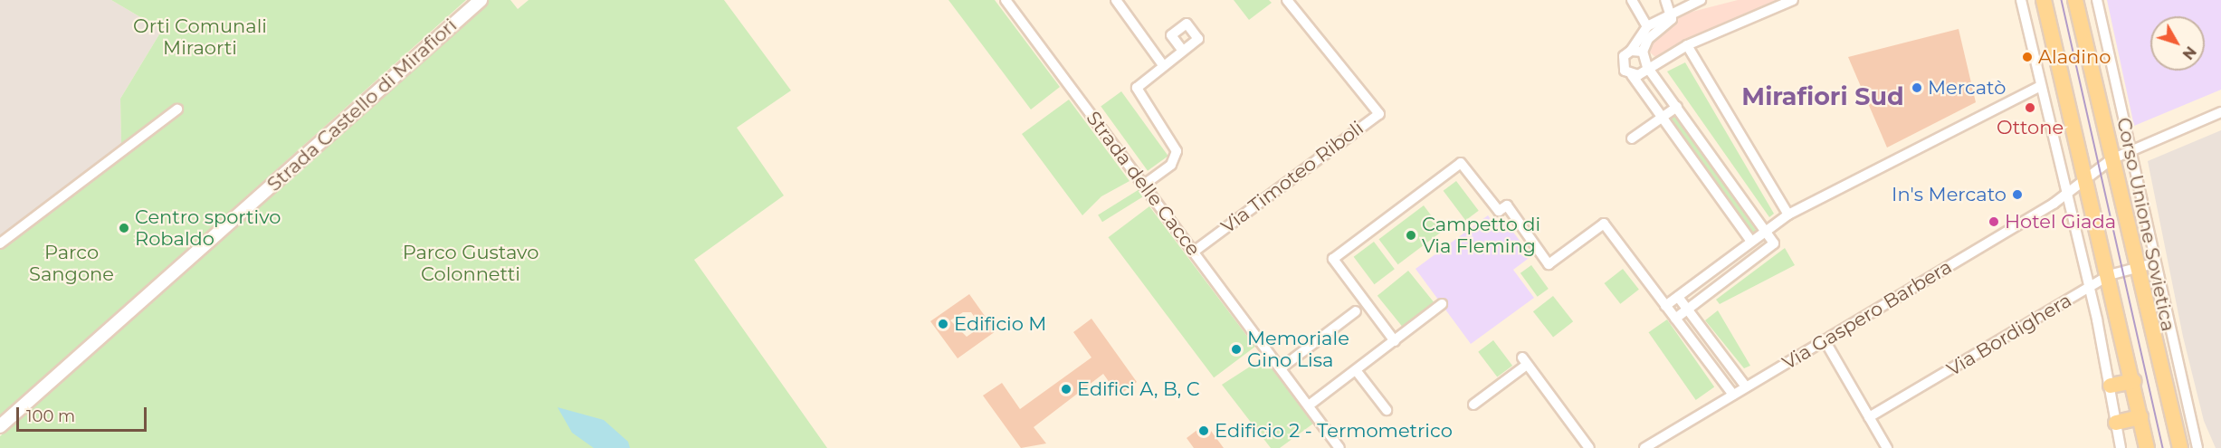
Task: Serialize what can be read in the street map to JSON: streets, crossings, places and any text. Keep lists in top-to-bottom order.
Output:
{
  "streets": {
    "main road": ["Corso Unione Sovietica"],
    "street": [
      "Strada Castello di Mirafiori",
      "Via Timoteo Riboli",
      "Strada delle Cacce",
      "Via Gaspero Barbera",
      "Via Bordighera"
    ]
  },
  "crossings": [
    ["Via Timoteo Riboli", "Strada delle Cacce"],
    ["Corso Unione Sovietica", "Via Gaspero Barbera"],
    ["Corso Unione Sovietica", "Via Bordighera"]
  ],
  "districts": ["Mirafiori Sud"],
  "parks": ["Orti Comunali Miraorti", "Parco Sangone", "Parco Gustavo Colonnetti"],
  "places": [
    "Aladino",
    "Mercatò",
    "Ottone",
    "In's Mercato",
    "Hotel Giada",
    "Centro sportivo Robaldo",
    "Campetto di Via Fleming",
    "Edificio M",
    "Memoriale Gino Lisa",
    "Edifici A, B, C",
    "Edificio 2 - Termometrico"
  ],
  "scale_bar": "100 m",
  "north": "bottom right"
}
